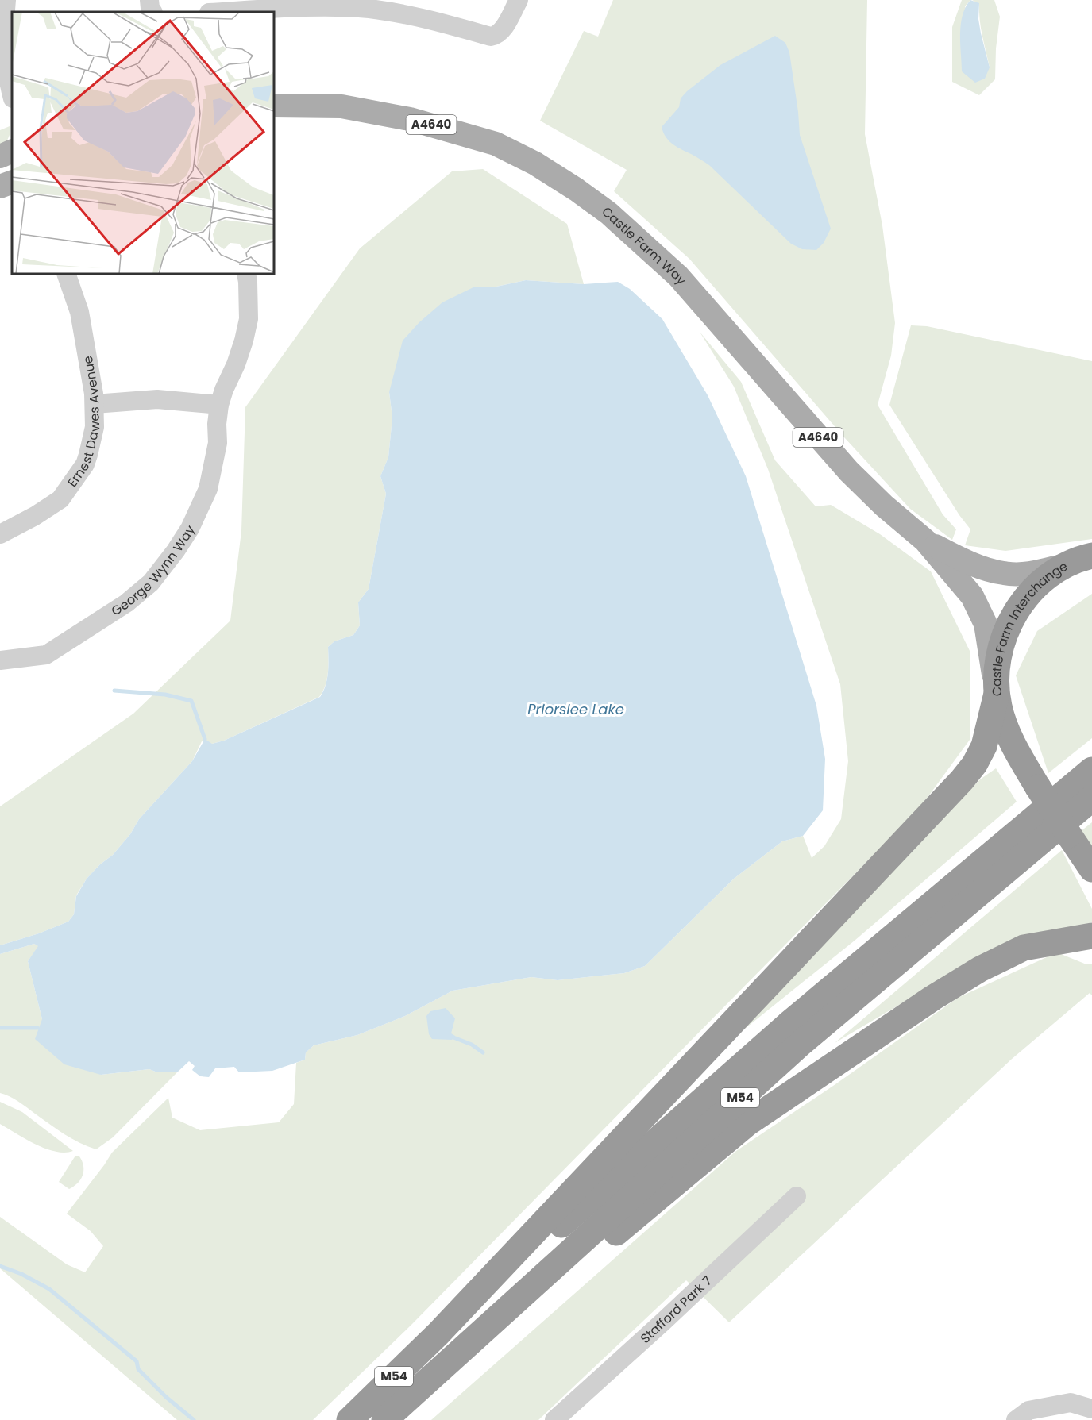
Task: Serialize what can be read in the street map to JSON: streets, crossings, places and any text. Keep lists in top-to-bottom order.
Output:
{
  "streets": {
    "highway": ["Castle Farm Interchange", "M54"],
    "main road": ["A4640", "Castle Farm Way"],
    "street": ["Ernest Dawes Avenue", "George Wynn Way", "Stafford Park 7"]
  },
  "crossings": [
    ["Castle Farm Way", "Castle Farm Interchange"]
  ],
  "water": ["Priorslee Lake"]
}
